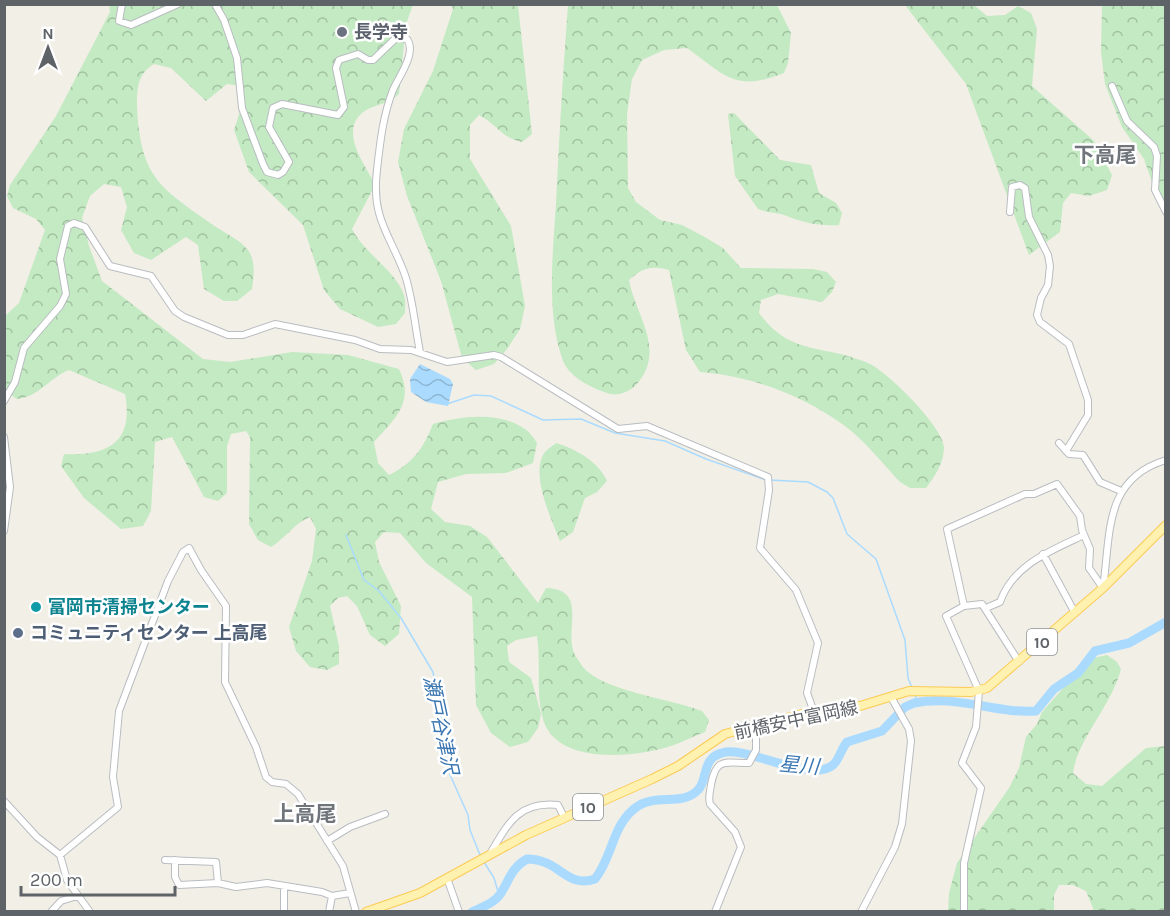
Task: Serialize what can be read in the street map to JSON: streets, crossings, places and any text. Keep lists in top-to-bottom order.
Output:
{
  "streets": {
    "main road": ["10", "前橋安中富岡線"]
  },
  "crossings": [
    ["10", "前橋安中富岡線"]
  ],
  "districts": ["下高尾", "上高尾"],
  "water": ["瀬戸谷津沢", "星川"],
  "places": ["長学寺", "富岡市清掃センター", "コミュニティセンター 上高尾"],
  "scale_bar": "200 m",
  "north": "top"
}
